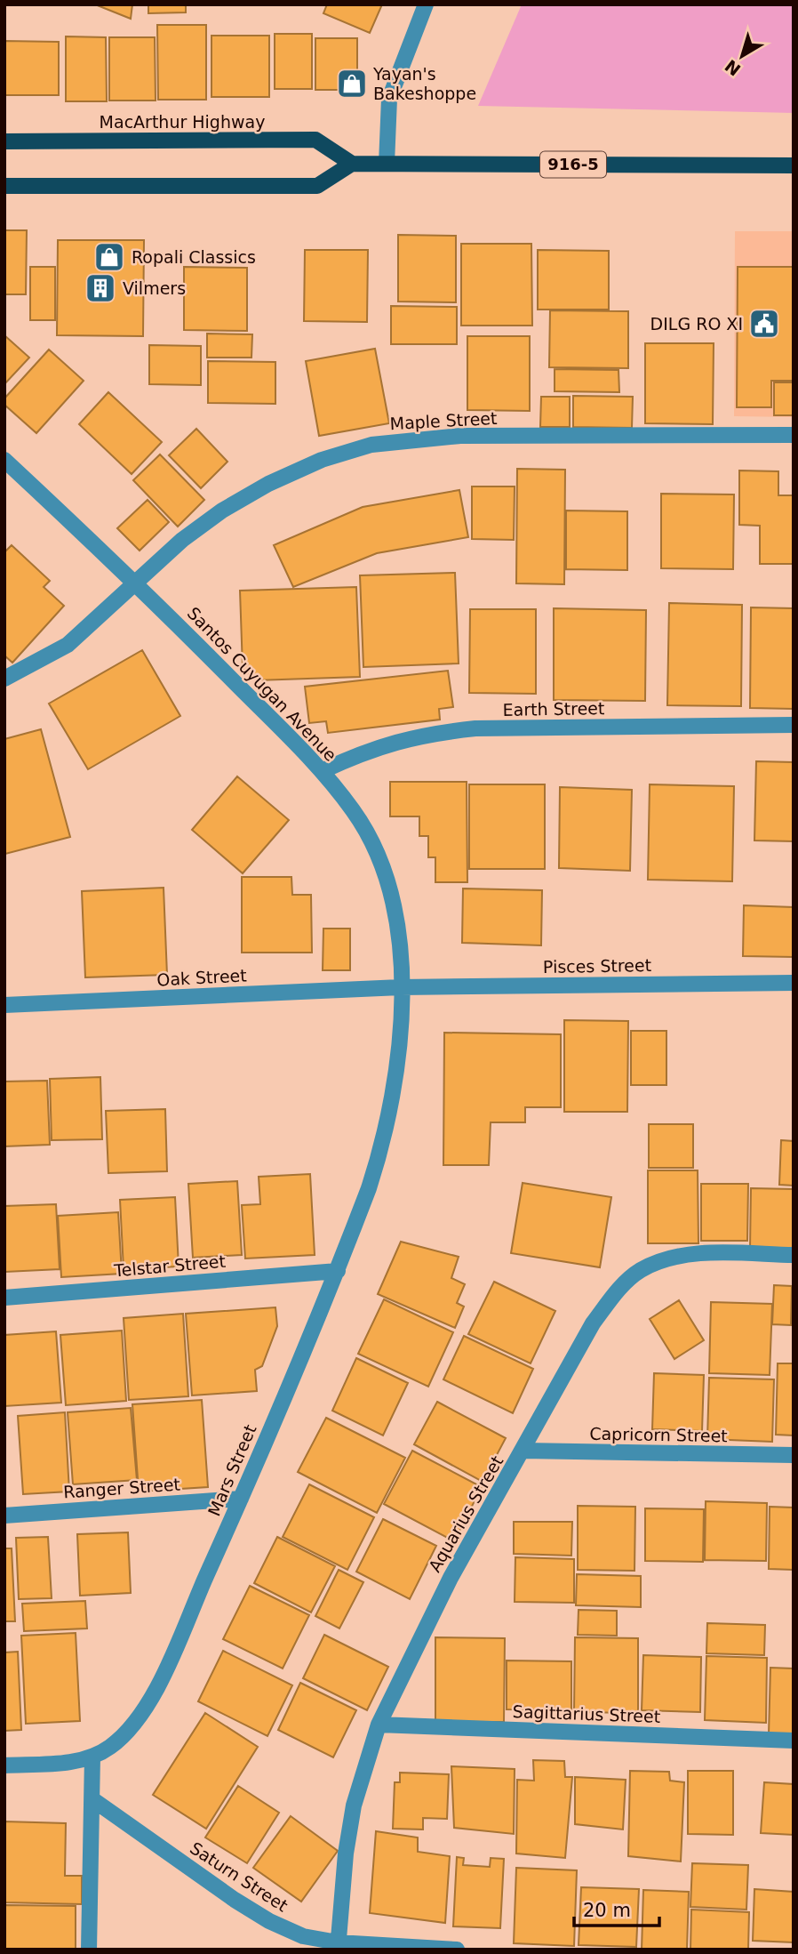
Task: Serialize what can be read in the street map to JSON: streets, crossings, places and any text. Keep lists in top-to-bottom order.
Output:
{
  "streets": {
    "main road": ["MacArthur Highway", "916-5"],
    "street": [
      "Maple Street",
      "Santos Cuyugan Avenue",
      "Earth Street",
      "Pisces Street",
      "Oak Street",
      "Telstar Street",
      "Capricorn Street",
      "Mars Street",
      "Ranger Street",
      "Aquarius Street",
      "Sagittarius Street",
      "Saturn Street"
    ]
  },
  "crossings": [
    ["MacArthur Highway", "916-5"],
    ["Maple Street", "Santos Cuyugan Avenue"],
    ["Santos Cuyugan Avenue", "Earth Street"],
    ["Santos Cuyugan Avenue", "Pisces Street"],
    ["Santos Cuyugan Avenue", "Oak Street"],
    ["Santos Cuyugan Avenue", "Mars Street"],
    ["Pisces Street", "Oak Street"],
    ["Pisces Street", "Mars Street"],
    ["Oak Street", "Mars Street"],
    ["Telstar Street", "Mars Street"],
    ["Capricorn Street", "Aquarius Street"],
    ["Mars Street", "Ranger Street"],
    ["Aquarius Street", "Sagittarius Street"],
    ["Aquarius Street", "Saturn Street"]
  ],
  "places": {
    "shop": ["Yayan's Bakeshoppe", "Ropali Classics"],
    "building": ["Vilmers"],
    "public building": ["DILG RO XI"]
  },
  "scale_bar": "20 m",
  "north": "bottom left"
}
